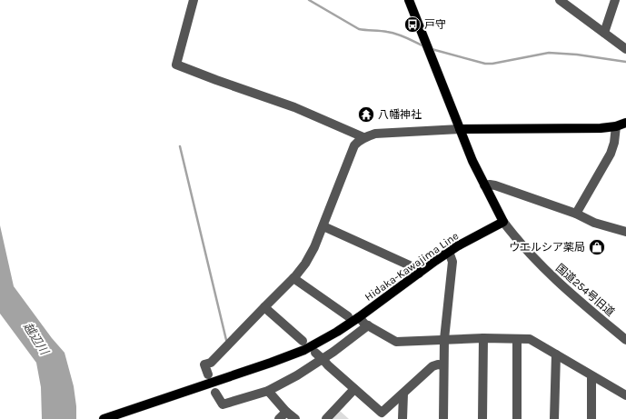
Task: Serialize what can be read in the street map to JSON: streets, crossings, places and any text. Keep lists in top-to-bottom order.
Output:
{
  "streets": {
    "main road": ["Hidaka-Kawajima Line"],
    "street": ["国道254号旧道"]
  },
  "crossings": [
    ["Hidaka-Kawajima Line", "国道254号旧道"]
  ],
  "water": ["越辺川"],
  "places": {
    "bus stop": ["戸守"],
    "temple": ["八幡神社"],
    "shop": ["ウエルシア薬局"]
  }
}
